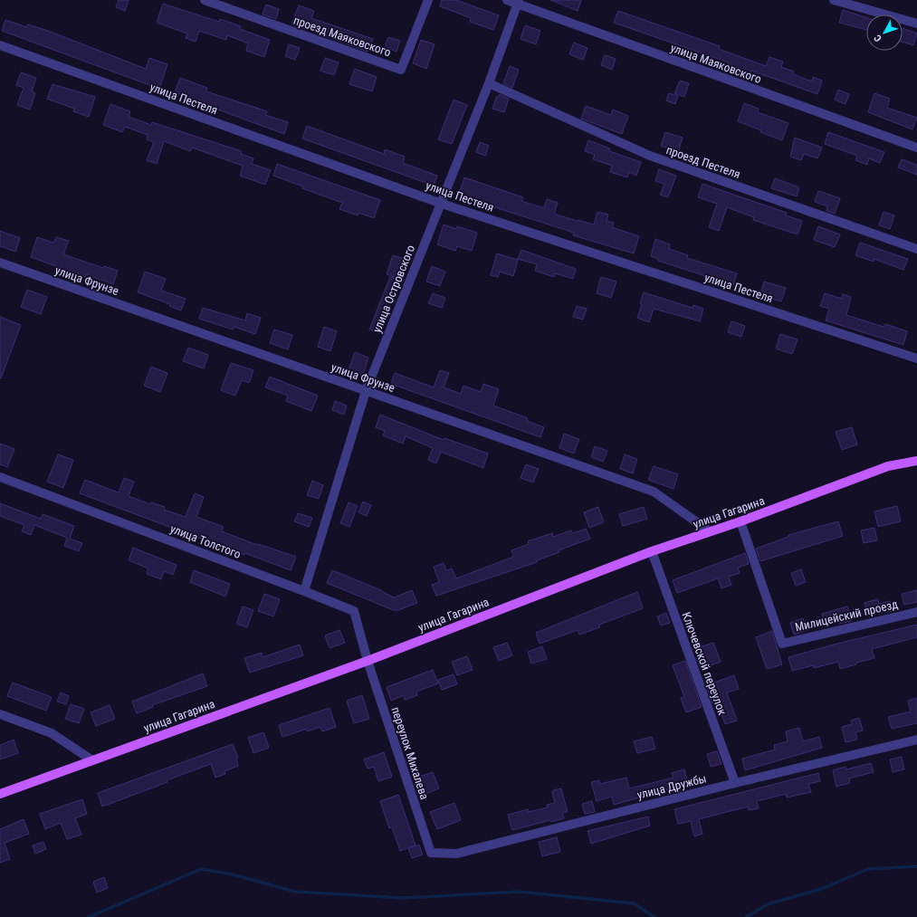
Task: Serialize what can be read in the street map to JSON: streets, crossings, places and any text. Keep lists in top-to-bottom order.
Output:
{
  "streets": {
    "main road": ["улица Гагарина"],
    "street": [
      "проезд Маяковского",
      "улица Маяковского",
      "улица Пестеля",
      "проезд Пестеля",
      "улица Фрунзе",
      "улица Островского",
      "улица Толстого",
      "Милицейский проезд",
      "Ключевской переулок",
      "переулок Михалева",
      "улица Дружбы"
    ]
  },
  "crossings": [
    ["улица Маяковского", "улица Островского"],
    ["улица Пестеля", "улица Островского"],
    ["проезд Пестеля", "улица Островского"],
    ["улица Фрунзе", "улица Островского"],
    ["улица Фрунзе", "улица Гагарина"],
    ["улица Островского", "улица Толстого"],
    ["улица Гагарина", "улица Толстого"],
    ["улица Гагарина", "Милицейский проезд"],
    ["улица Гагарина", "Ключевской переулок"],
    ["улица Гагарина", "переулок Михалева"],
    ["улица Толстого", "переулок Михалева"],
    ["Ключевской переулок", "улица Дружбы"],
    ["переулок Михалева", "улица Дружбы"]
  ],
  "north": "bottom left"
}
